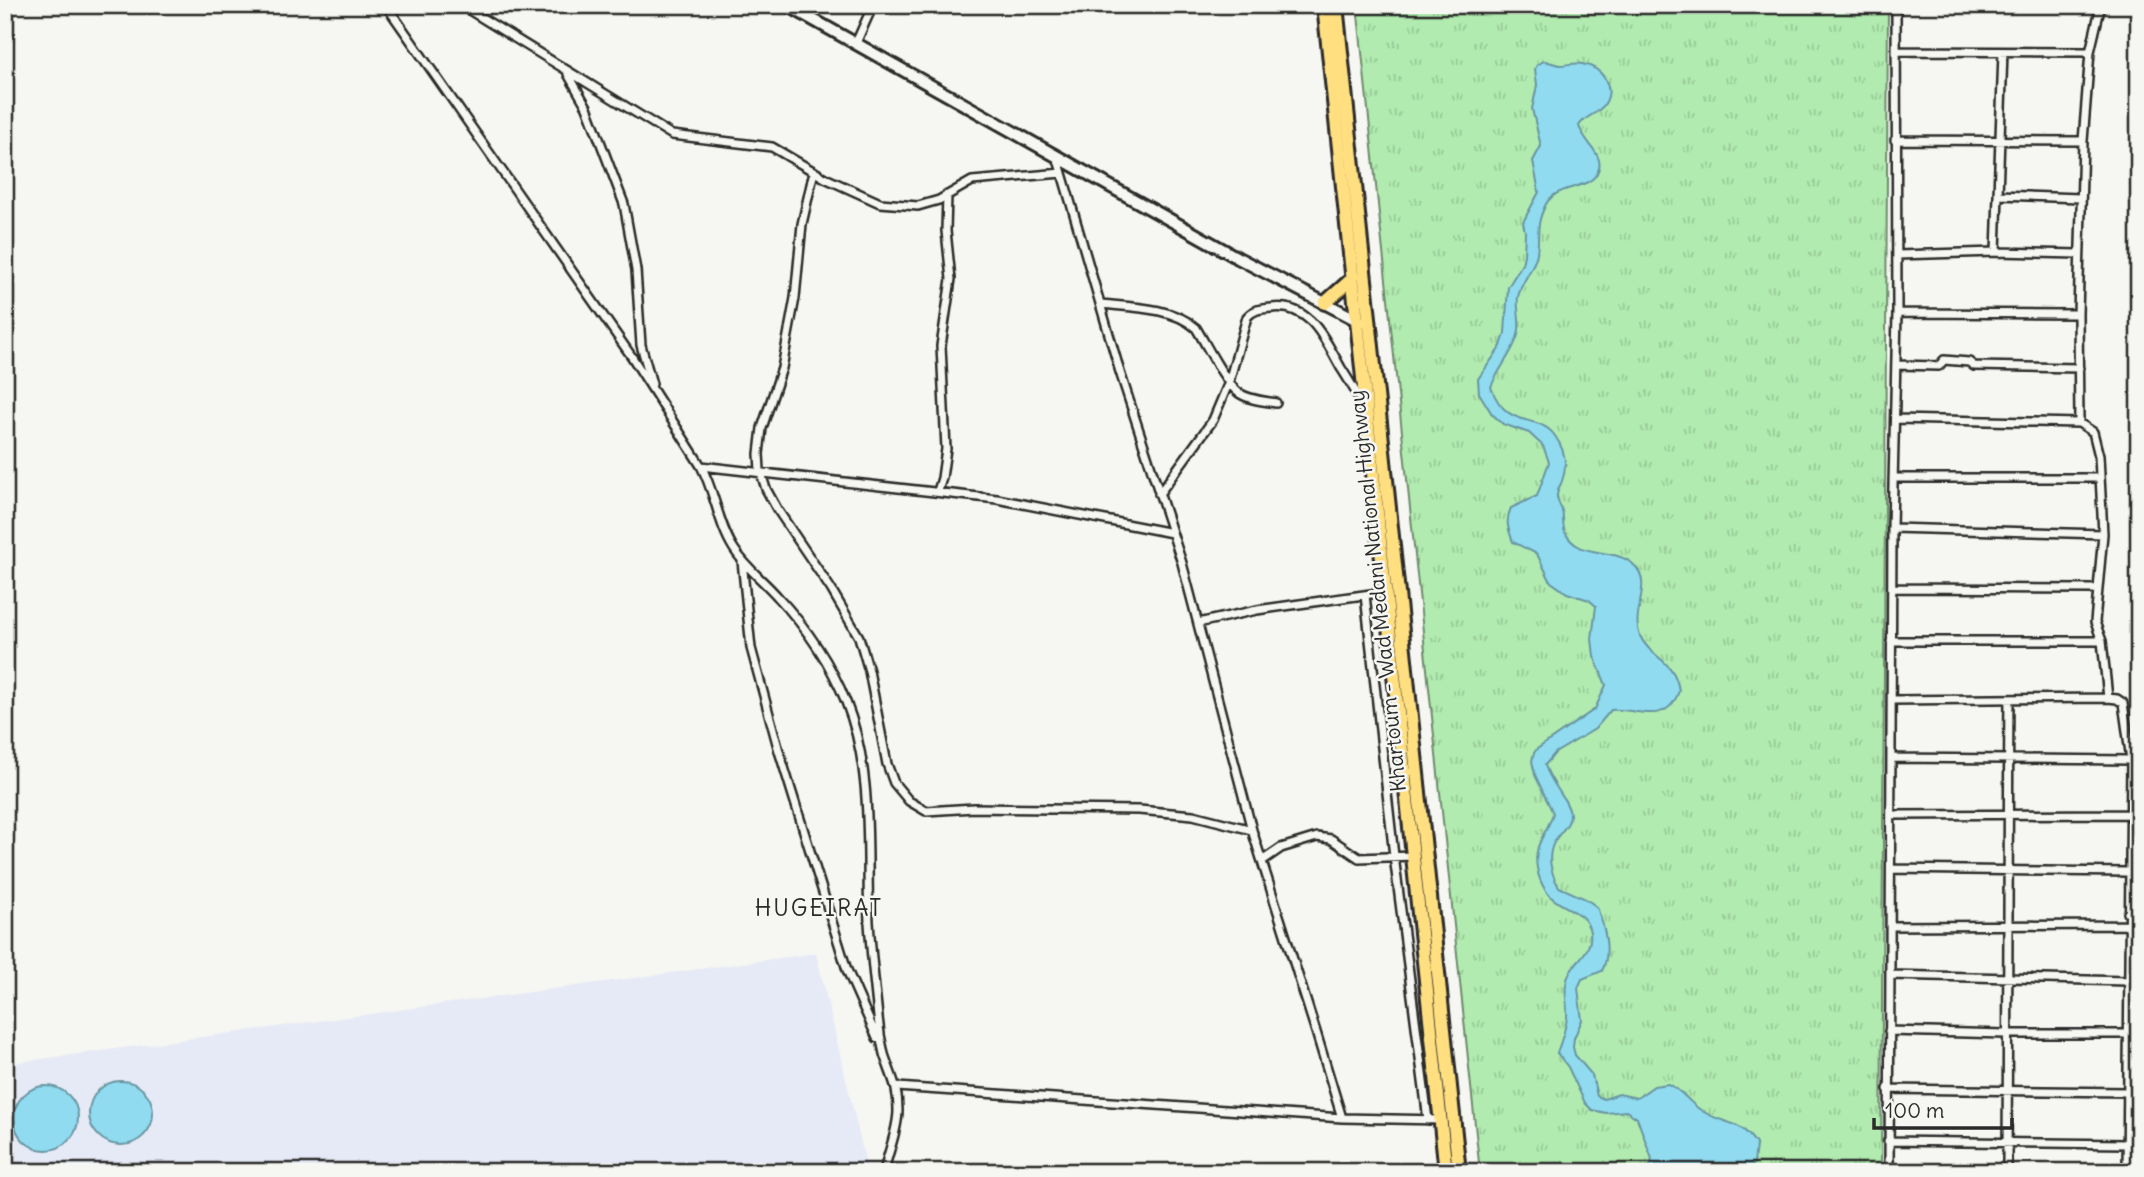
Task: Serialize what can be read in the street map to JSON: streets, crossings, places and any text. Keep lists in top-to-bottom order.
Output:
{
  "streets": {
    "highway": ["Khartoum - Wad Medani National Highway"]
  },
  "districts": ["HUGEIRAT"],
  "scale_bar": "100 m"
}
